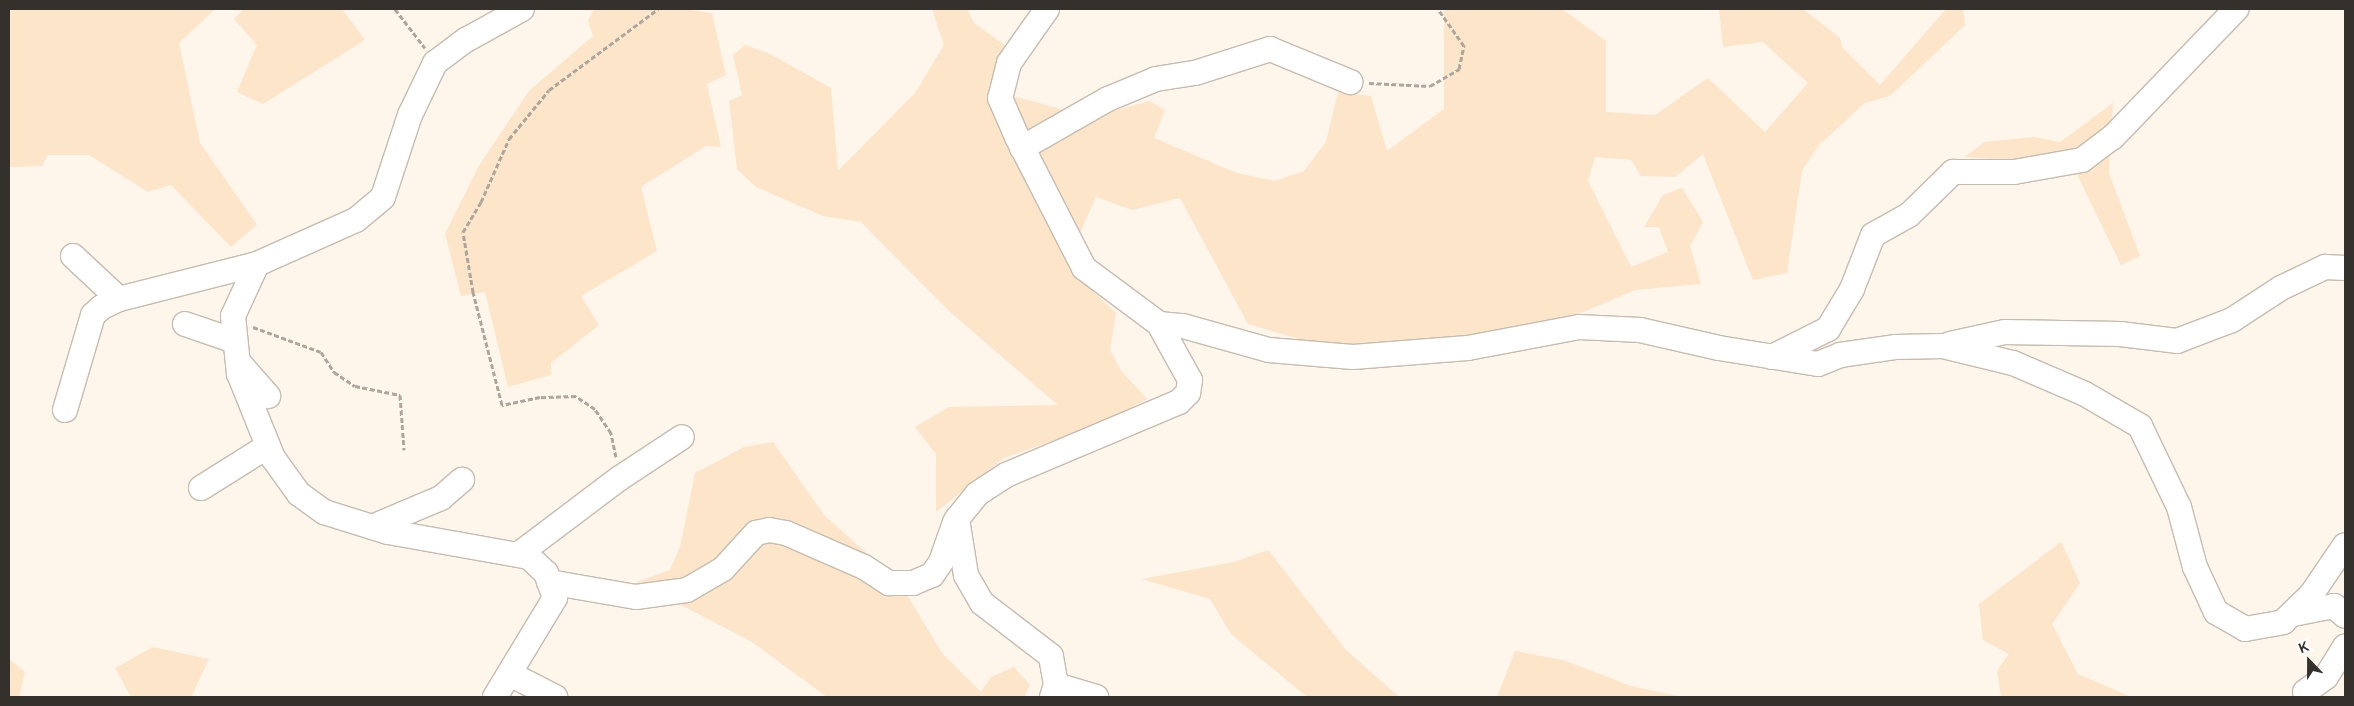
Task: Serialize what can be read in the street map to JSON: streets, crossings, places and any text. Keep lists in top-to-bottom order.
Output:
{
  "north": "top"
}
